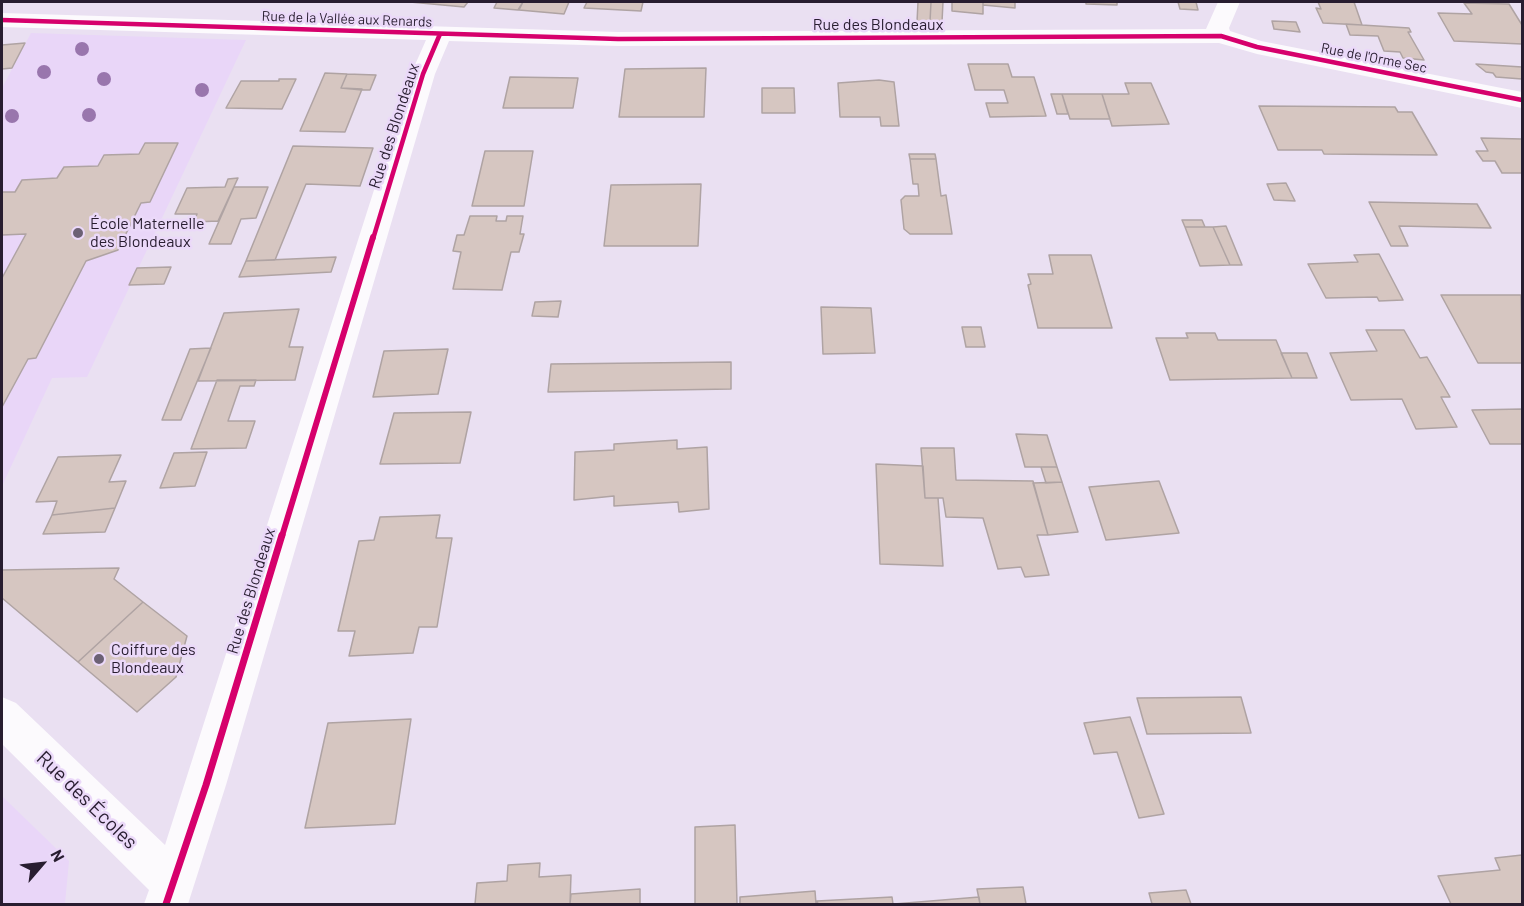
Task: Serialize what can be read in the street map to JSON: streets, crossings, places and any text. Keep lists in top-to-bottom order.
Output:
{
  "streets": {
    "street": [
      "Rue de la Vallée aux Renards",
      "Rue des Blondeaux",
      "Rue de l'Orme Sec",
      "Rue des Écoles"
    ]
  },
  "crossings": [
    ["Rue de la Vallée aux Renards", "Rue des Blondeaux"],
    ["Rue des Blondeaux", "Rue de l'Orme Sec"],
    ["Rue des Blondeaux", "Rue des Écoles"]
  ],
  "places": ["École Maternelle des Blondeaux", "Coiffure des Blondeaux"],
  "north": "top right"
}
